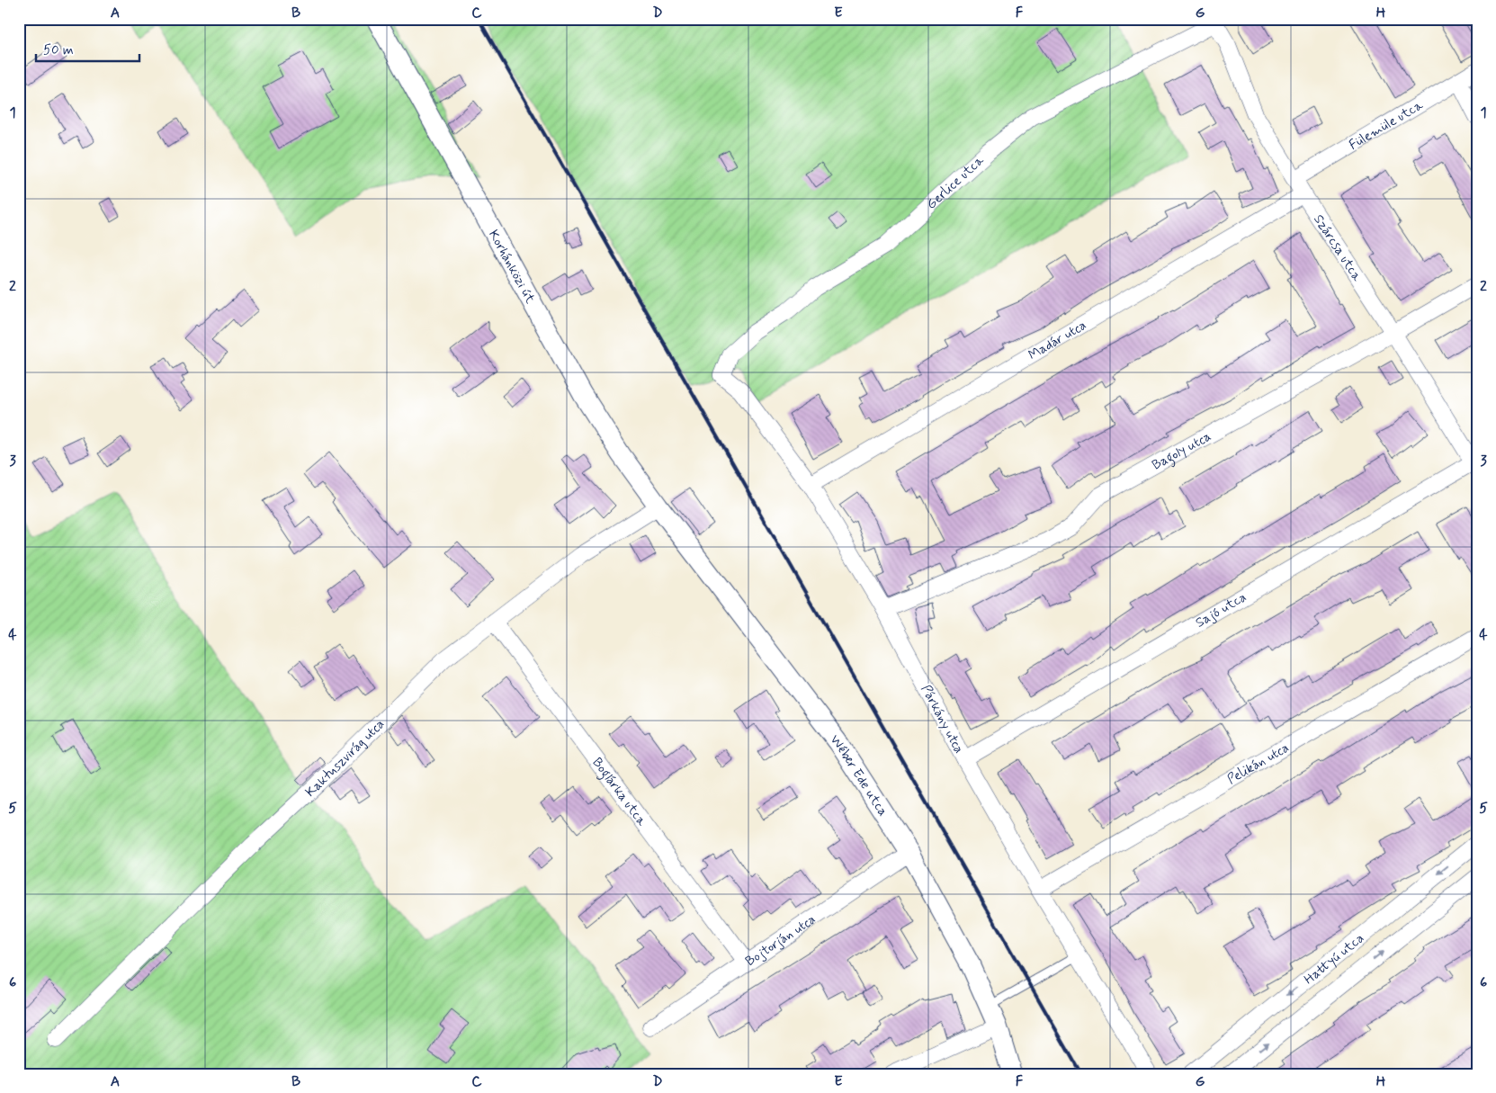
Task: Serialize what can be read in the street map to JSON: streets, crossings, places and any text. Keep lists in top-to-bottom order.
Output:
{
  "streets": {
    "street": [
      "Fülemüle utca",
      "Gerlice utca",
      "Szárcsa utca",
      "Korhánközi út",
      "Madár utca",
      "Bagoly utca",
      "Sajó utca",
      "Párkány utca",
      "Kaktuszvirág utca",
      "Pelikán utca",
      "Wéber Ede utca",
      "Boglárka utca",
      "Bojtorján utca",
      "Hattyú utca"
    ]
  },
  "crossings": [
    ["Fülemüle utca", "Szárcsa utca"],
    ["Gerlice utca", "Szárcsa utca"],
    ["Gerlice utca", "Párkány utca"],
    ["Szárcsa utca", "Madár utca"],
    ["Szárcsa utca", "Bagoly utca"],
    ["Szárcsa utca", "Sajó utca"],
    ["Korhánközi út", "Kaktuszvirág utca"],
    ["Korhánközi út", "Wéber Ede utca"],
    ["Madár utca", "Párkány utca"],
    ["Bagoly utca", "Párkány utca"],
    ["Sajó utca", "Párkány utca"],
    ["Párkány utca", "Pelikán utca"],
    ["Kaktuszvirág utca", "Wéber Ede utca"],
    ["Kaktuszvirág utca", "Boglárka utca"],
    ["Wéber Ede utca", "Bojtorján utca"],
    ["Boglárka utca", "Bojtorján utca"]
  ],
  "scale_bar": "50 m",
  "grid": {
    "columns": [
      "A",
      "B",
      "C",
      "D",
      "E",
      "F",
      "G",
      "H"
    ],
    "rows": [
      "1",
      "2",
      "3",
      "4",
      "5",
      "6"
    ]
  }
}
